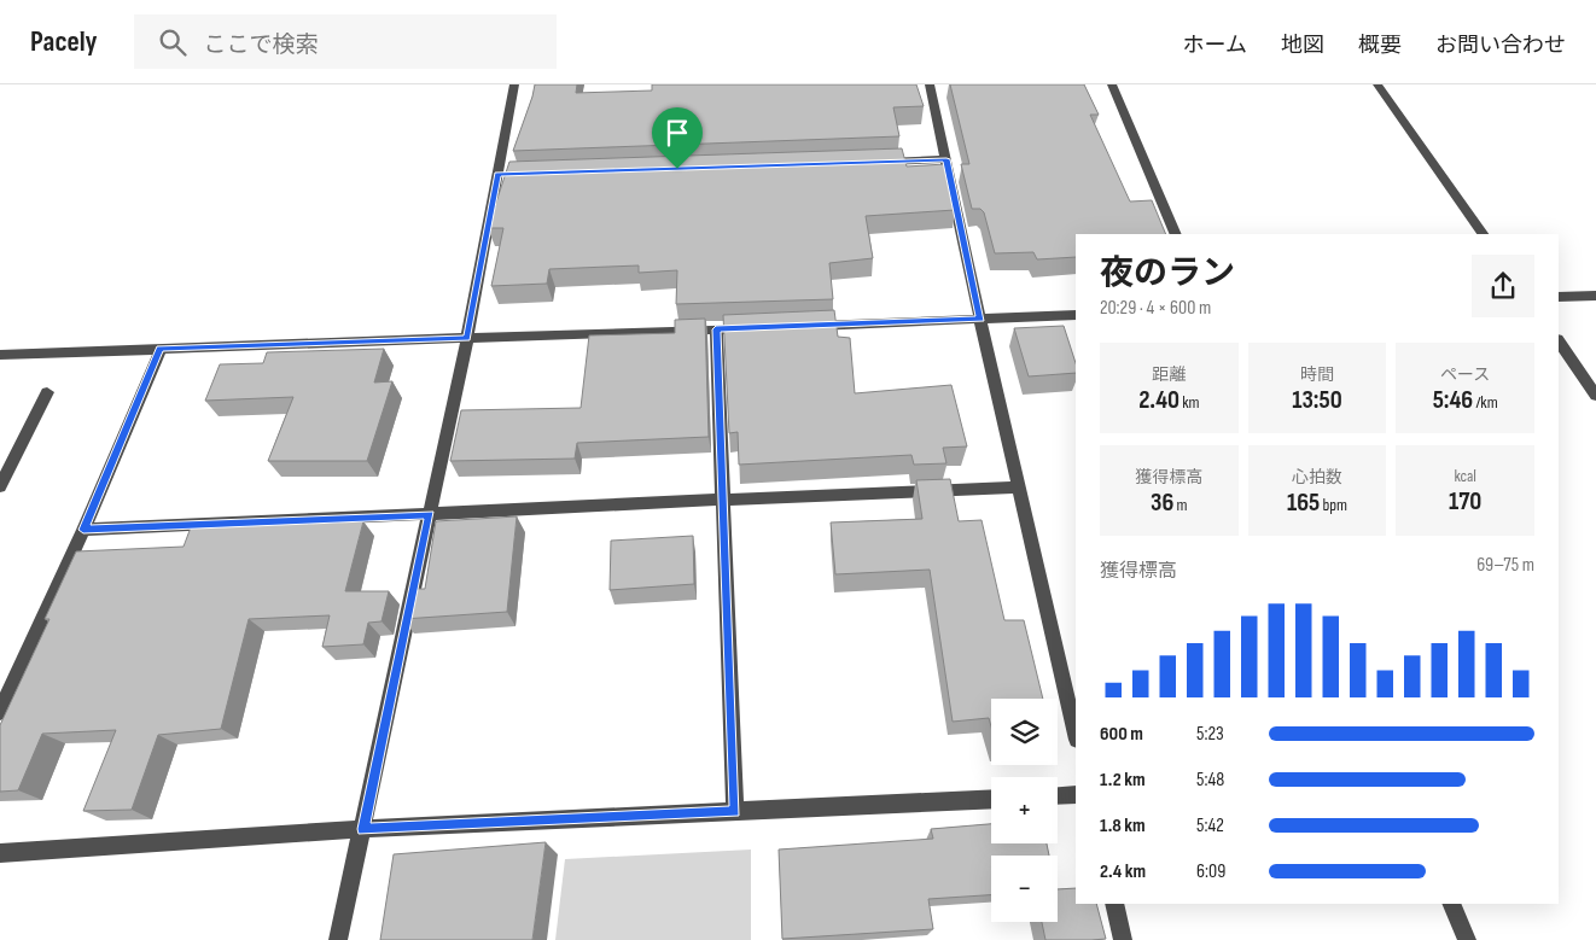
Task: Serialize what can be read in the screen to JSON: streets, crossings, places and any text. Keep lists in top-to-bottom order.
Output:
{
  "page": {
    "header": "Pacely",
    "search": "ここで検索",
    "nav": [
      "ホーム",
      "地図",
      "概要",
      "お問い合わせ"
    ],
    "heading": ["夜のラン", "20:29 · 4 × 600 m"],
    "stats": [
      ["距離", "2.40 km"],
      ["時間", "13:50"],
      ["ペース", "5:46 /km"],
      ["獲得標高", "36 m"],
      ["心拍数", "165 bpm"],
      ["kcal", "170"]
    ],
    "chart": ["獲得標高", "69–75 m"],
    "map_buttons": ["+", "−"],
    "list": [
      {
        "name": "600 m",
        "note": "5:23"
      },
      {
        "name": "1.2 km",
        "note": "5:48"
      },
      {
        "name": "1.8 km",
        "note": "5:42"
      },
      {
        "name": "2.4 km",
        "note": "6:09"
      }
    ]
  }
}
